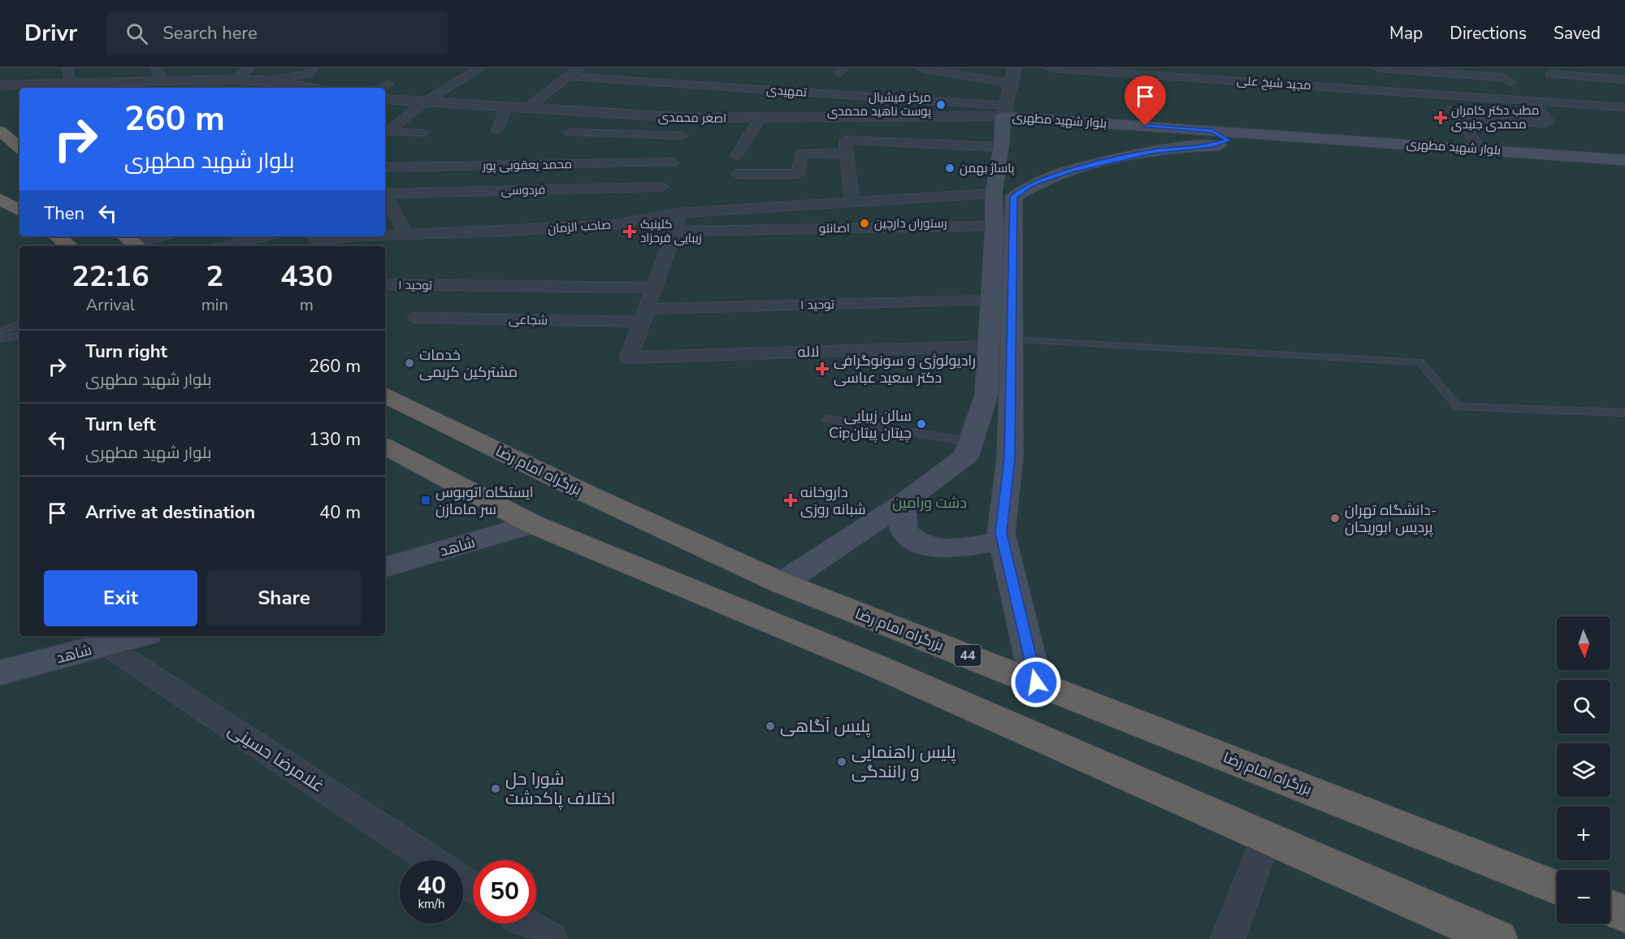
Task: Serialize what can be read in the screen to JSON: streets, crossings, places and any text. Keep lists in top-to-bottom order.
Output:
{
  "streets": {
    "highway": ["بزرگراه امام رضا", "44"],
    "main road": ["بلوار شهید مطهری", "شاهد"],
    "street": [
      "مجید شیخ علی",
      "تمهیدی",
      "اصغر محمدی",
      "محمد یعقوبی پور",
      "فردوسی",
      "صاحب الزمان",
      "اصانلو",
      "توحید ۱",
      "شجاعی",
      "لاله",
      "غلامرضا حسینی"
    ]
  },
  "crossings": [
    ["تمهیدی", "اصغر محمدی"],
    ["تمهیدی", "بلوار شهید مطهری"],
    ["اصغر محمدی", "بلوار شهید مطهری"],
    ["بلوار شهید مطهری", "صاحب الزمان"],
    ["بلوار شهید مطهری", "اصانلو"],
    ["بلوار شهید مطهری", "توحید ۱"],
    ["بلوار شهید مطهری", "لاله"],
    ["بلوار شهید مطهری", "بزرگراه امام رضا"],
    ["توحید ۱", "شجاعی"],
    ["توحید ۱", "لاله"],
    ["شجاعی", "لاله"],
    ["شاهد", "غلامرضا حسینی"]
  ],
  "parks": ["دشت ورامین"],
  "places": {
    "other": [
      "مرکز فیشیال پوست ناهید محمدی",
      "پاساژ بهمن",
      "رستوران دارچین",
      "خدمات مشترکین کریمی",
      "سالن زیبایی Cipچیتان پیتان",
      "دانشگاه تهران- پردیس ابوریحان",
      "پلیس آگاهی",
      "پلیس راهنمایی و رانندگی",
      "شورا حل اختلاف پاکدشت"
    ],
    "health": [
      "مطب دکتر کامران محمدی جنیدی",
      "کلینیک زیبایی فرحزاد",
      "رادیولوژی و سونوگرافی دکتر سعید عباسی",
      "داروخانه شبانه روزی"
    ],
    "transit": ["ایستگاه اتوبوس سر مامازن"]
  },
  "north": "bottom",
  "page": {
    "header": "Drivr",
    "search": "Search here",
    "nav": ["Map", "Directions", "Saved"],
    "turn": ["260 m", "بلوار شهید مطهری"],
    "then": "Then",
    "eta": [
      "22:16",
      "Arrival",
      "2",
      "min",
      "430",
      "m"
    ],
    "list": [
      {
        "name": "Turn right",
        "note": "بلوار شهید مطهری",
        "value": "260 m"
      },
      {
        "name": "Turn left",
        "note": "بلوار شهید مطهری",
        "value": "130 m"
      },
      {
        "name": "Arrive at destination",
        "value": "40 m"
      }
    ],
    "buttons": ["Exit", "Share"],
    "map_buttons": ["+", "−"],
    "speed": "40 km/h",
    "limit": "50"
  }
}
